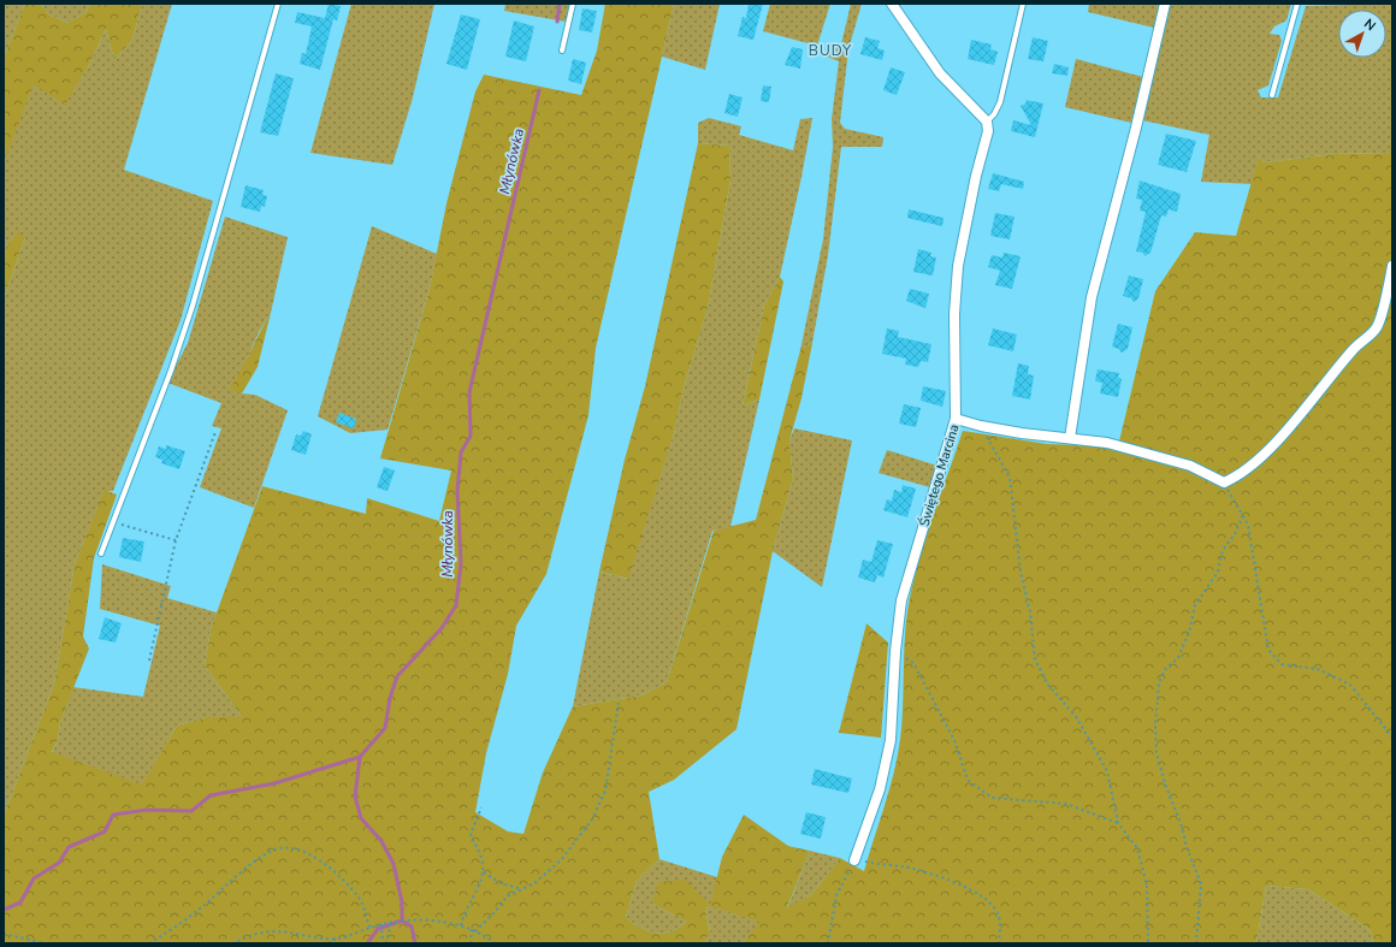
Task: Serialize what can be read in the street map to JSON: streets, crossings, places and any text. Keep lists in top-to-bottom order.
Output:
{
  "streets": {
    "street": ["Świętego Marcina"]
  },
  "districts": ["BUDY"],
  "water": ["Młynówka"],
  "north": "top right"
}
